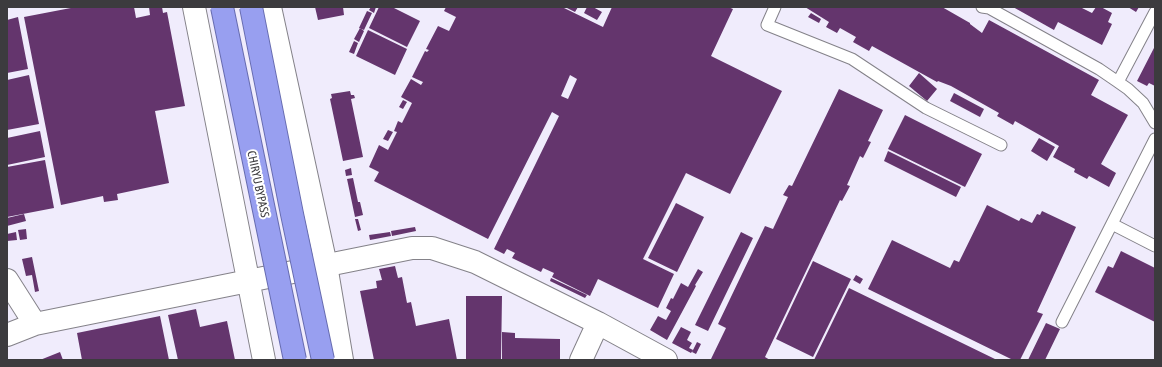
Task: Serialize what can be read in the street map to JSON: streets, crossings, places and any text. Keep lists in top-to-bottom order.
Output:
{
  "streets": {
    "highway": ["CHIRYU BYPASS"]
  }
}
